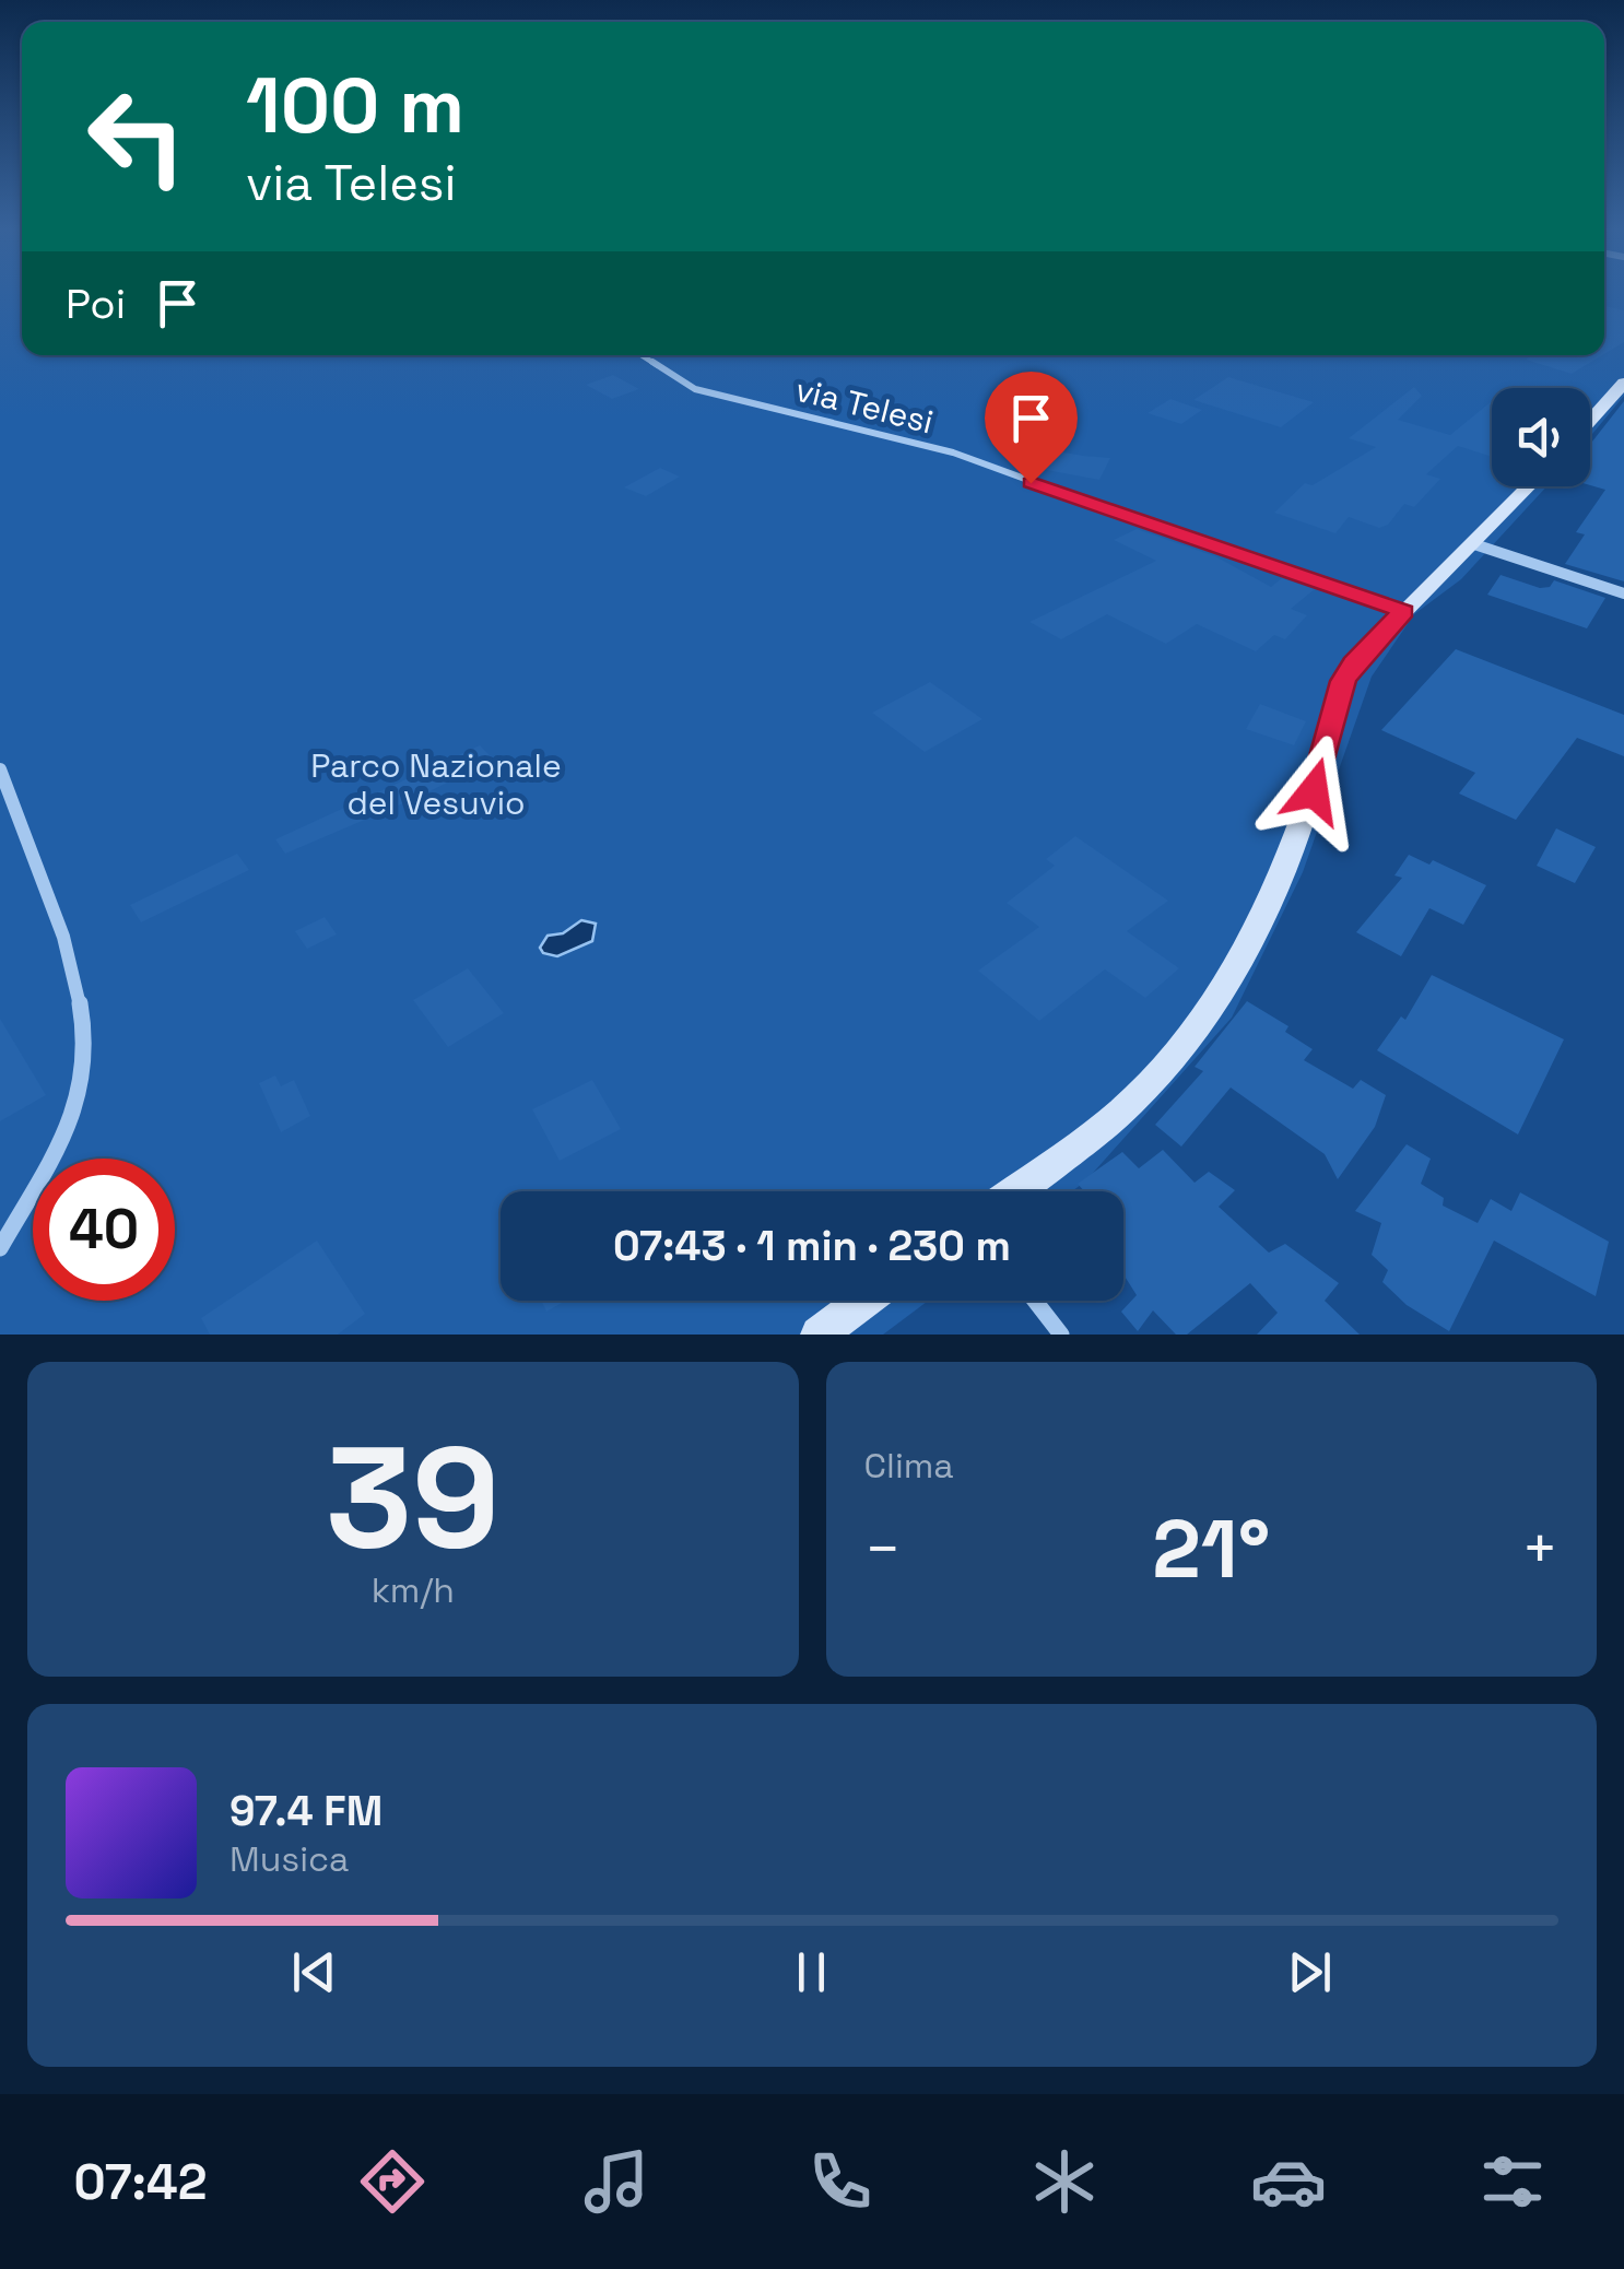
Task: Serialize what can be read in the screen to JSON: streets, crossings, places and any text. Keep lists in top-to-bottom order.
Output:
{
  "streets": {
    "lane": ["via Telesi"]
  },
  "parks": ["Parco Nazionale del Vesuvio"],
  "page": {
    "turn": ["100 m", "via Telesi"],
    "then": "Poi",
    "limit": "40",
    "trip": "07:43 · 1 min · 230 m",
    "tile": [
      ["39", "km/h"],
      "Clima"
    ],
    "heat": ["−", "21°", "+"],
    "song": ["97.4 FM", "Musica"],
    "tabs": "07:42"
  }
}
